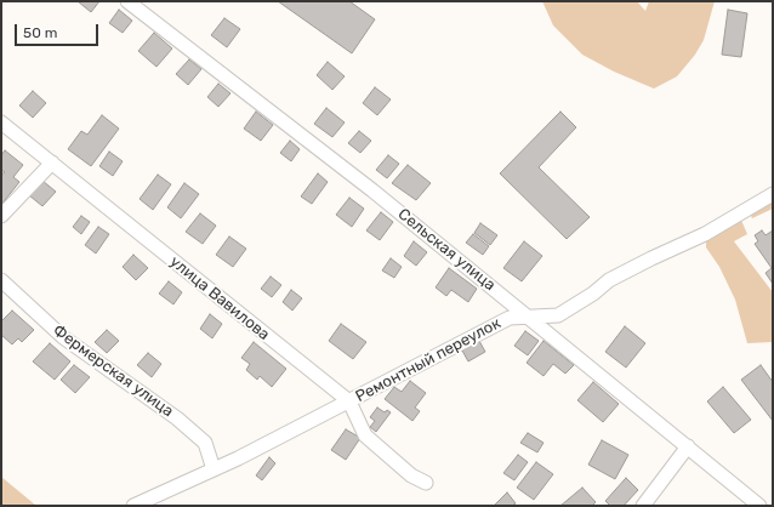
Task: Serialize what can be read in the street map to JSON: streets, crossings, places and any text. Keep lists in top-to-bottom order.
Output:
{
  "streets": {
    "street": [
      "Сельская улица",
      "улица Вавилова",
      "Ремонтный переулок",
      "Фермерская улица"
    ]
  },
  "crossings": [
    ["Сельская улица", "Ремонтный переулок"],
    ["улица Вавилова", "Ремонтный переулок"],
    ["Ремонтный переулок", "Фермерская улица"]
  ],
  "scale_bar": "50 m"
}
